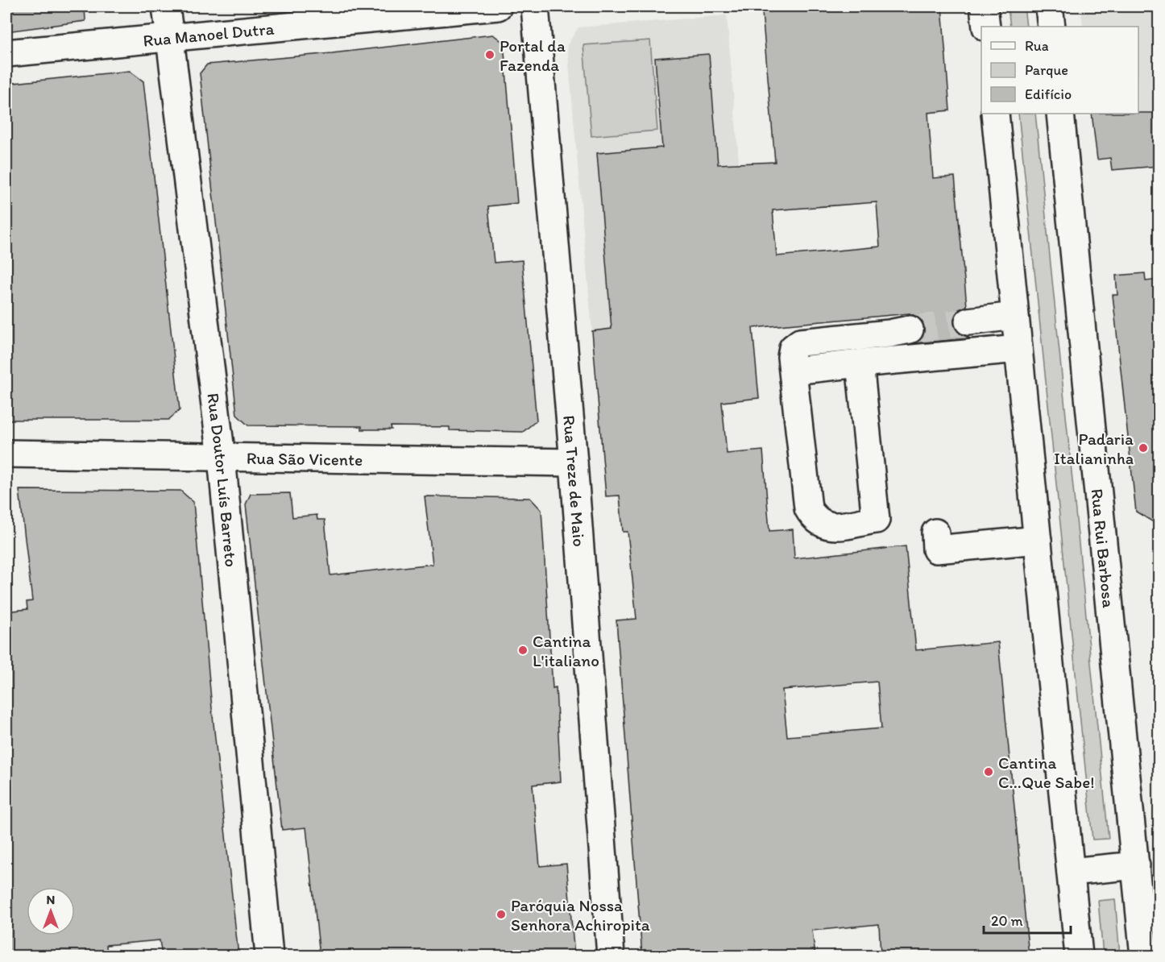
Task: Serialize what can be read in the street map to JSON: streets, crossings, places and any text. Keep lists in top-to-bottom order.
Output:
{
  "streets": {
    "street": [
      "Rua Manoel Dutra",
      "Rua São Vicente",
      "Rua Doutor Luís Barreto",
      "Rua Treze de Maio",
      "Rua Rui Barbosa"
    ]
  },
  "crossings": [
    ["Rua Manoel Dutra", "Rua Doutor Luís Barreto"],
    ["Rua São Vicente", "Rua Doutor Luís Barreto"],
    ["Rua São Vicente", "Rua Treze de Maio"]
  ],
  "places": [
    "Portal da Fazenda",
    "Padaria Italianinha",
    "Cantina L'italiano",
    "Cantina C...Que Sabe!",
    "Paróquia Nossa Senhora Achiropita"
  ],
  "legend": ["Rua", "Parque", "Edifício"],
  "scale_bar": "20 m",
  "north": "top"
}
